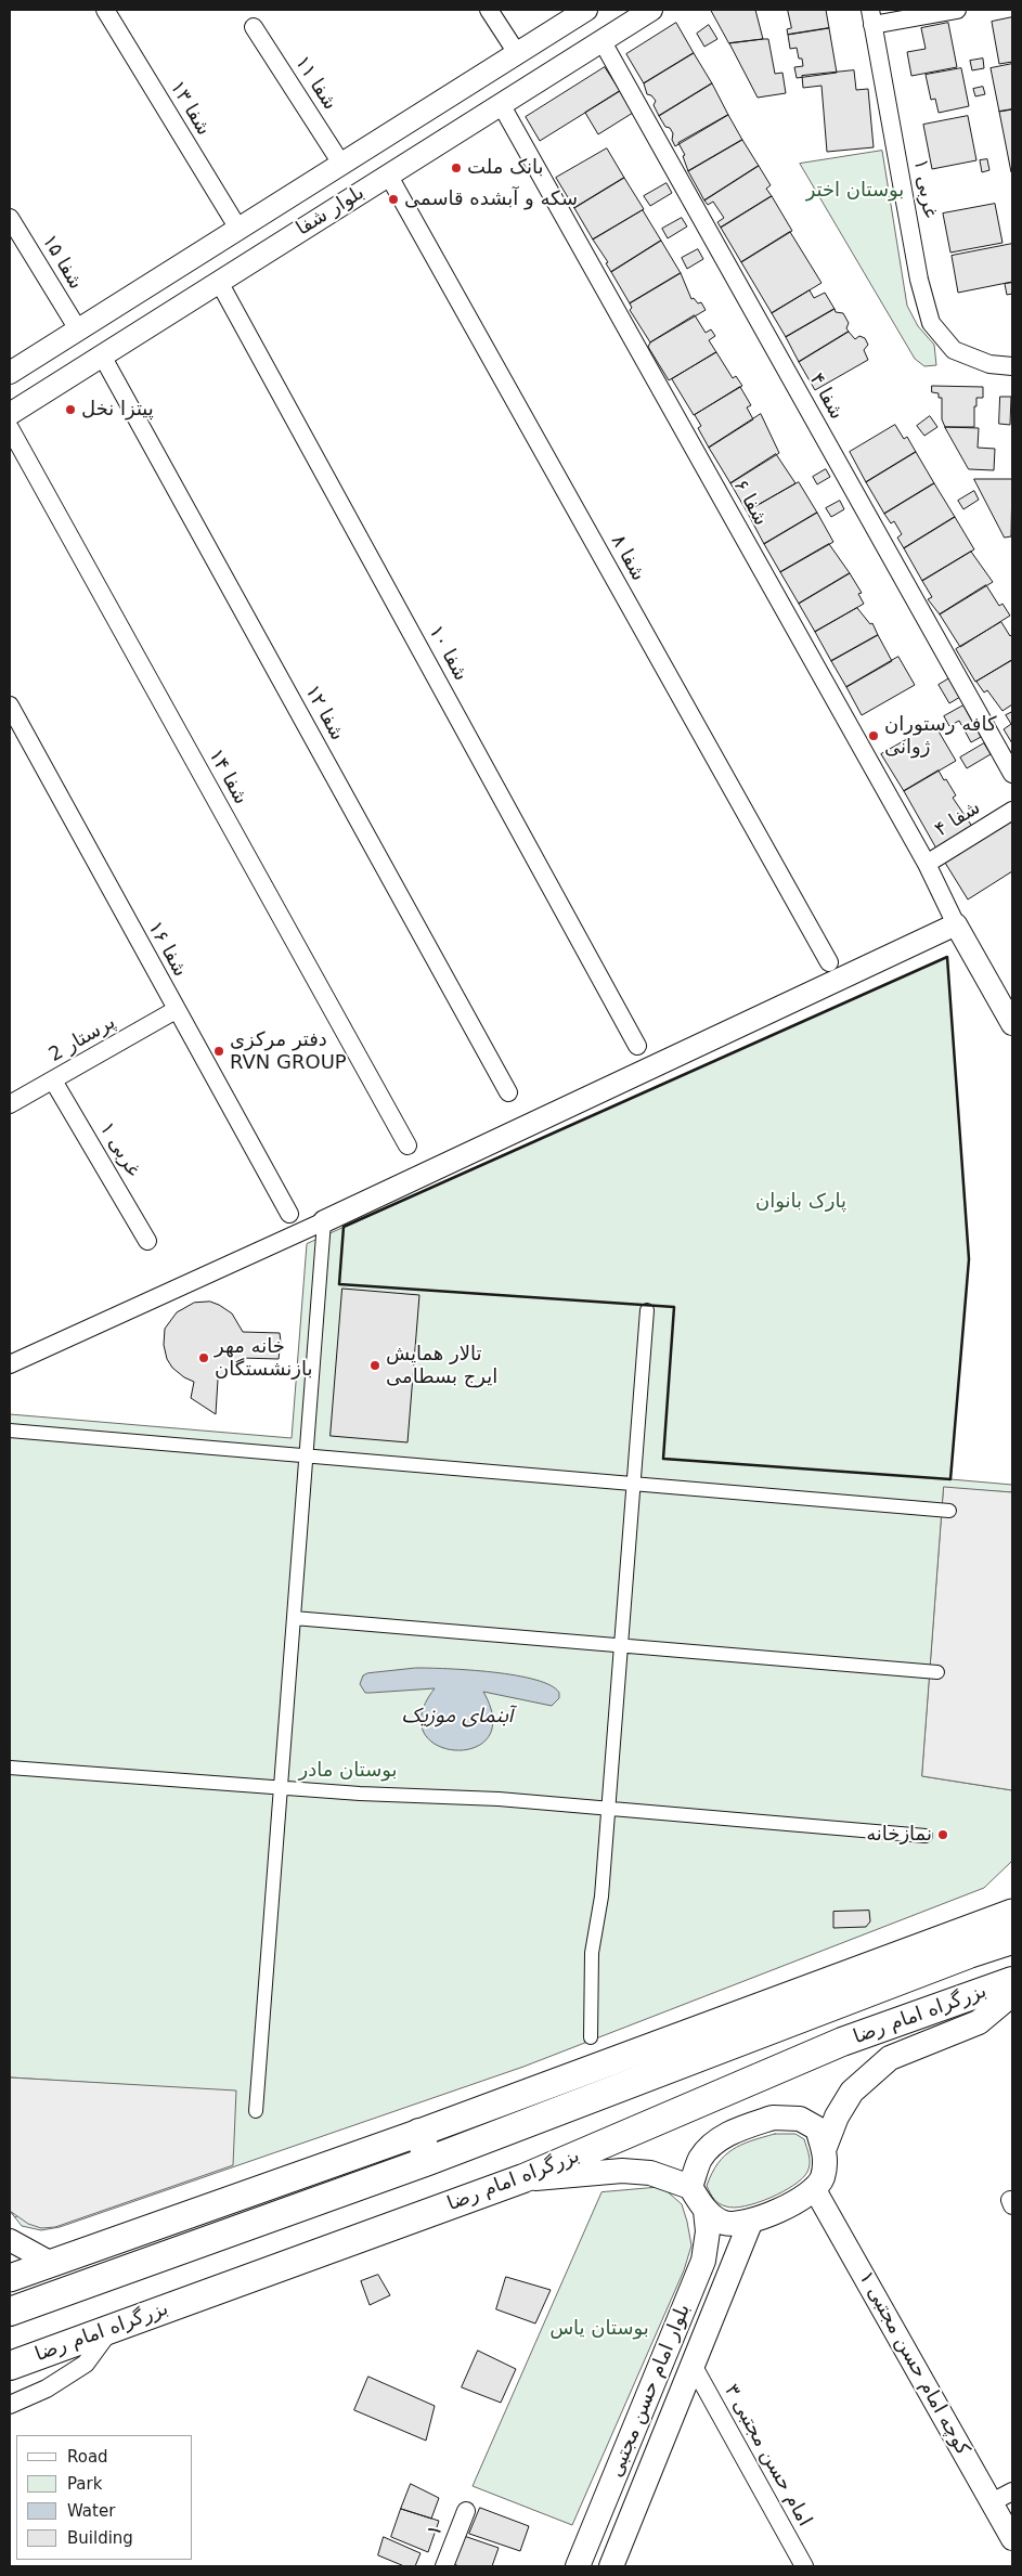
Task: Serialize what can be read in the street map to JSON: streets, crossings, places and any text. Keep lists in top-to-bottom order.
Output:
{
  "streets": {
    "highway": ["بزرگراه امام رضا"],
    "main road": ["بلوار امام حسن مجتبی"],
    "street": [
      "شفا ۱۱",
      "شفا ۱۳",
      "غربی ۱",
      "بلوار شفا",
      "شفا ۱۵",
      "شفا ۴",
      "شفا ۶",
      "شفا ۸",
      "شفا ۱۰",
      "شفا ۱۲",
      "شفا ۱۴",
      "شفا ۱۶",
      "پرستار 2",
      "۱ غربی",
      "کوچه امام حسن مجتبی ۱",
      "امام حسن مجتبی ۳",
      "۱"
    ]
  },
  "crossings": [
    ["شفا ۱۱", "بلوار شفا"],
    ["شفا ۱۳", "بلوار شفا"],
    ["بلوار شفا", "شفا ۱۵"],
    ["بلوار شفا", "شفا ۴"],
    ["بلوار شفا", "شفا ۶"],
    ["بلوار شفا", "شفا ۸"],
    ["بلوار شفا", "شفا ۱۰"],
    ["بلوار شفا", "شفا ۱۲"],
    ["شفا ۴", "شفا ۶"],
    ["شفا ۱۶", "پرستار 2"],
    ["پرستار 2", "۱ غربی"],
    ["کوچه امام حسن مجتبی ۱", "بلوار امام حسن مجتبی"],
    ["بلوار امام حسن مجتبی", "امام حسن مجتبی ۳"]
  ],
  "water": ["آبنمای موزیک"],
  "parks": [
    "بوستان اختر",
    "پارک بانوان",
    "بوستان مادر",
    "بوستان یاس"
  ],
  "places": [
    "بانک ملت",
    "سکه و آبشده قاسمی",
    "پیتزا نخل",
    "کافه رستوران ژوانی",
    "دفتر مرکزی RVN GROUP",
    "خانه مهر بازنشستگان",
    "تالار همایش ایرج بسطامی",
    "نمازخانه"
  ],
  "legend": [
    "Road",
    "Park",
    "Water",
    "Building"
  ]
}
